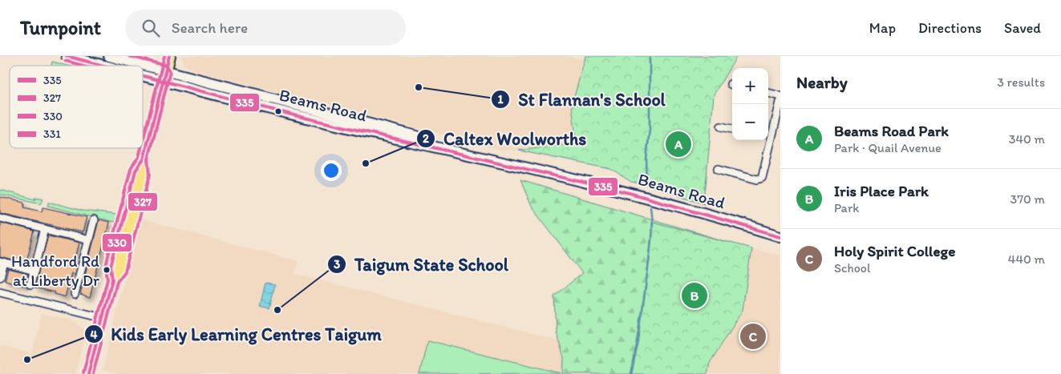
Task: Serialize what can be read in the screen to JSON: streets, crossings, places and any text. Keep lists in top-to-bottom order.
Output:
{
  "streets": {
    "main road": ["Beams Road"]
  },
  "places": [
    "St Flannan's School",
    "Caltex Woolworths",
    "Handford Rd at Liberty Dr",
    "Taigum State School",
    "Kids Early Learning Centres Taigum"
  ],
  "lines": [
    "transit line 335",
    "transit line 327",
    "transit line 330",
    "transit line 331"
  ],
  "legend": [
    "335",
    "327",
    "330",
    "331"
  ],
  "page": {
    "header": "Turnpoint",
    "search": "Search here",
    "nav": ["Map", "Directions", "Saved"],
    "heading": ["Nearby", "3 results"],
    "map_buttons": ["+", "−"],
    "list": [
      {
        "mark": "A",
        "name": "Beams Road Park",
        "note": "Park · Quail Avenue",
        "value": "340 m"
      },
      {
        "mark": "B",
        "name": "Iris Place Park",
        "note": "Park",
        "value": "370 m"
      },
      {
        "mark": "C",
        "name": "Holy Spirit College",
        "note": "School",
        "value": "440 m"
      }
    ],
    "pins": ["A", "B", "C"]
  }
}
